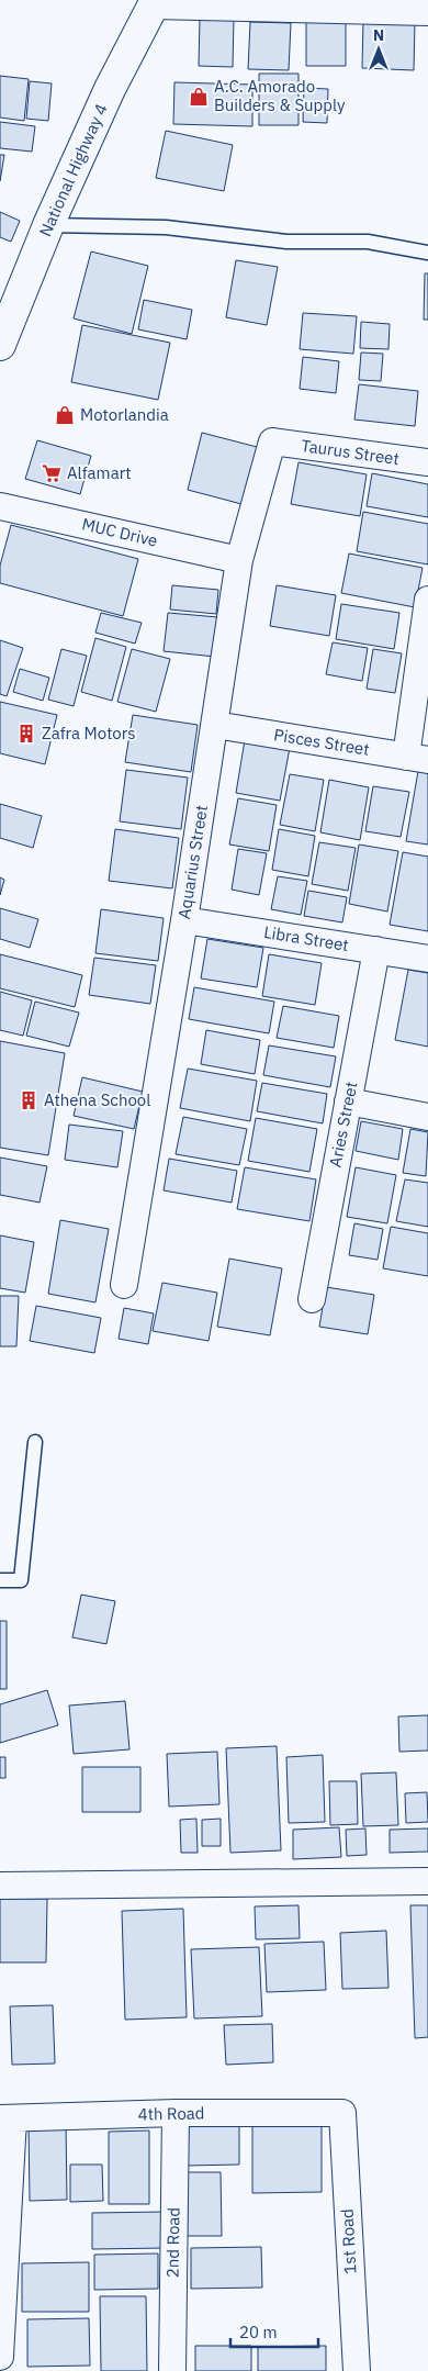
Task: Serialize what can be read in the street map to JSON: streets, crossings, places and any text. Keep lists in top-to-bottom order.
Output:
{
  "streets": {
    "main road": ["National Highway 4"],
    "street": [
      "Taurus Street",
      "MUC Drive",
      "Pisces Street",
      "Aquarius Street",
      "Libra Street",
      "Aries Street",
      "4th Road",
      "1st Road",
      "2nd Road"
    ]
  },
  "crossings": [
    ["Taurus Street", "Aquarius Street"],
    ["MUC Drive", "Aquarius Street"],
    ["Pisces Street", "Aquarius Street"],
    ["Aquarius Street", "Libra Street"],
    ["Libra Street", "Aries Street"],
    ["4th Road", "1st Road"],
    ["4th Road", "2nd Road"]
  ],
  "places": {
    "shop": ["A.C. Amorado Builders & Supply", "Motorlandia"],
    "supermarket": ["Alfamart"],
    "building": ["Zafra Motors", "Athena School"]
  },
  "scale_bar": "20 m",
  "north": "top"
}
